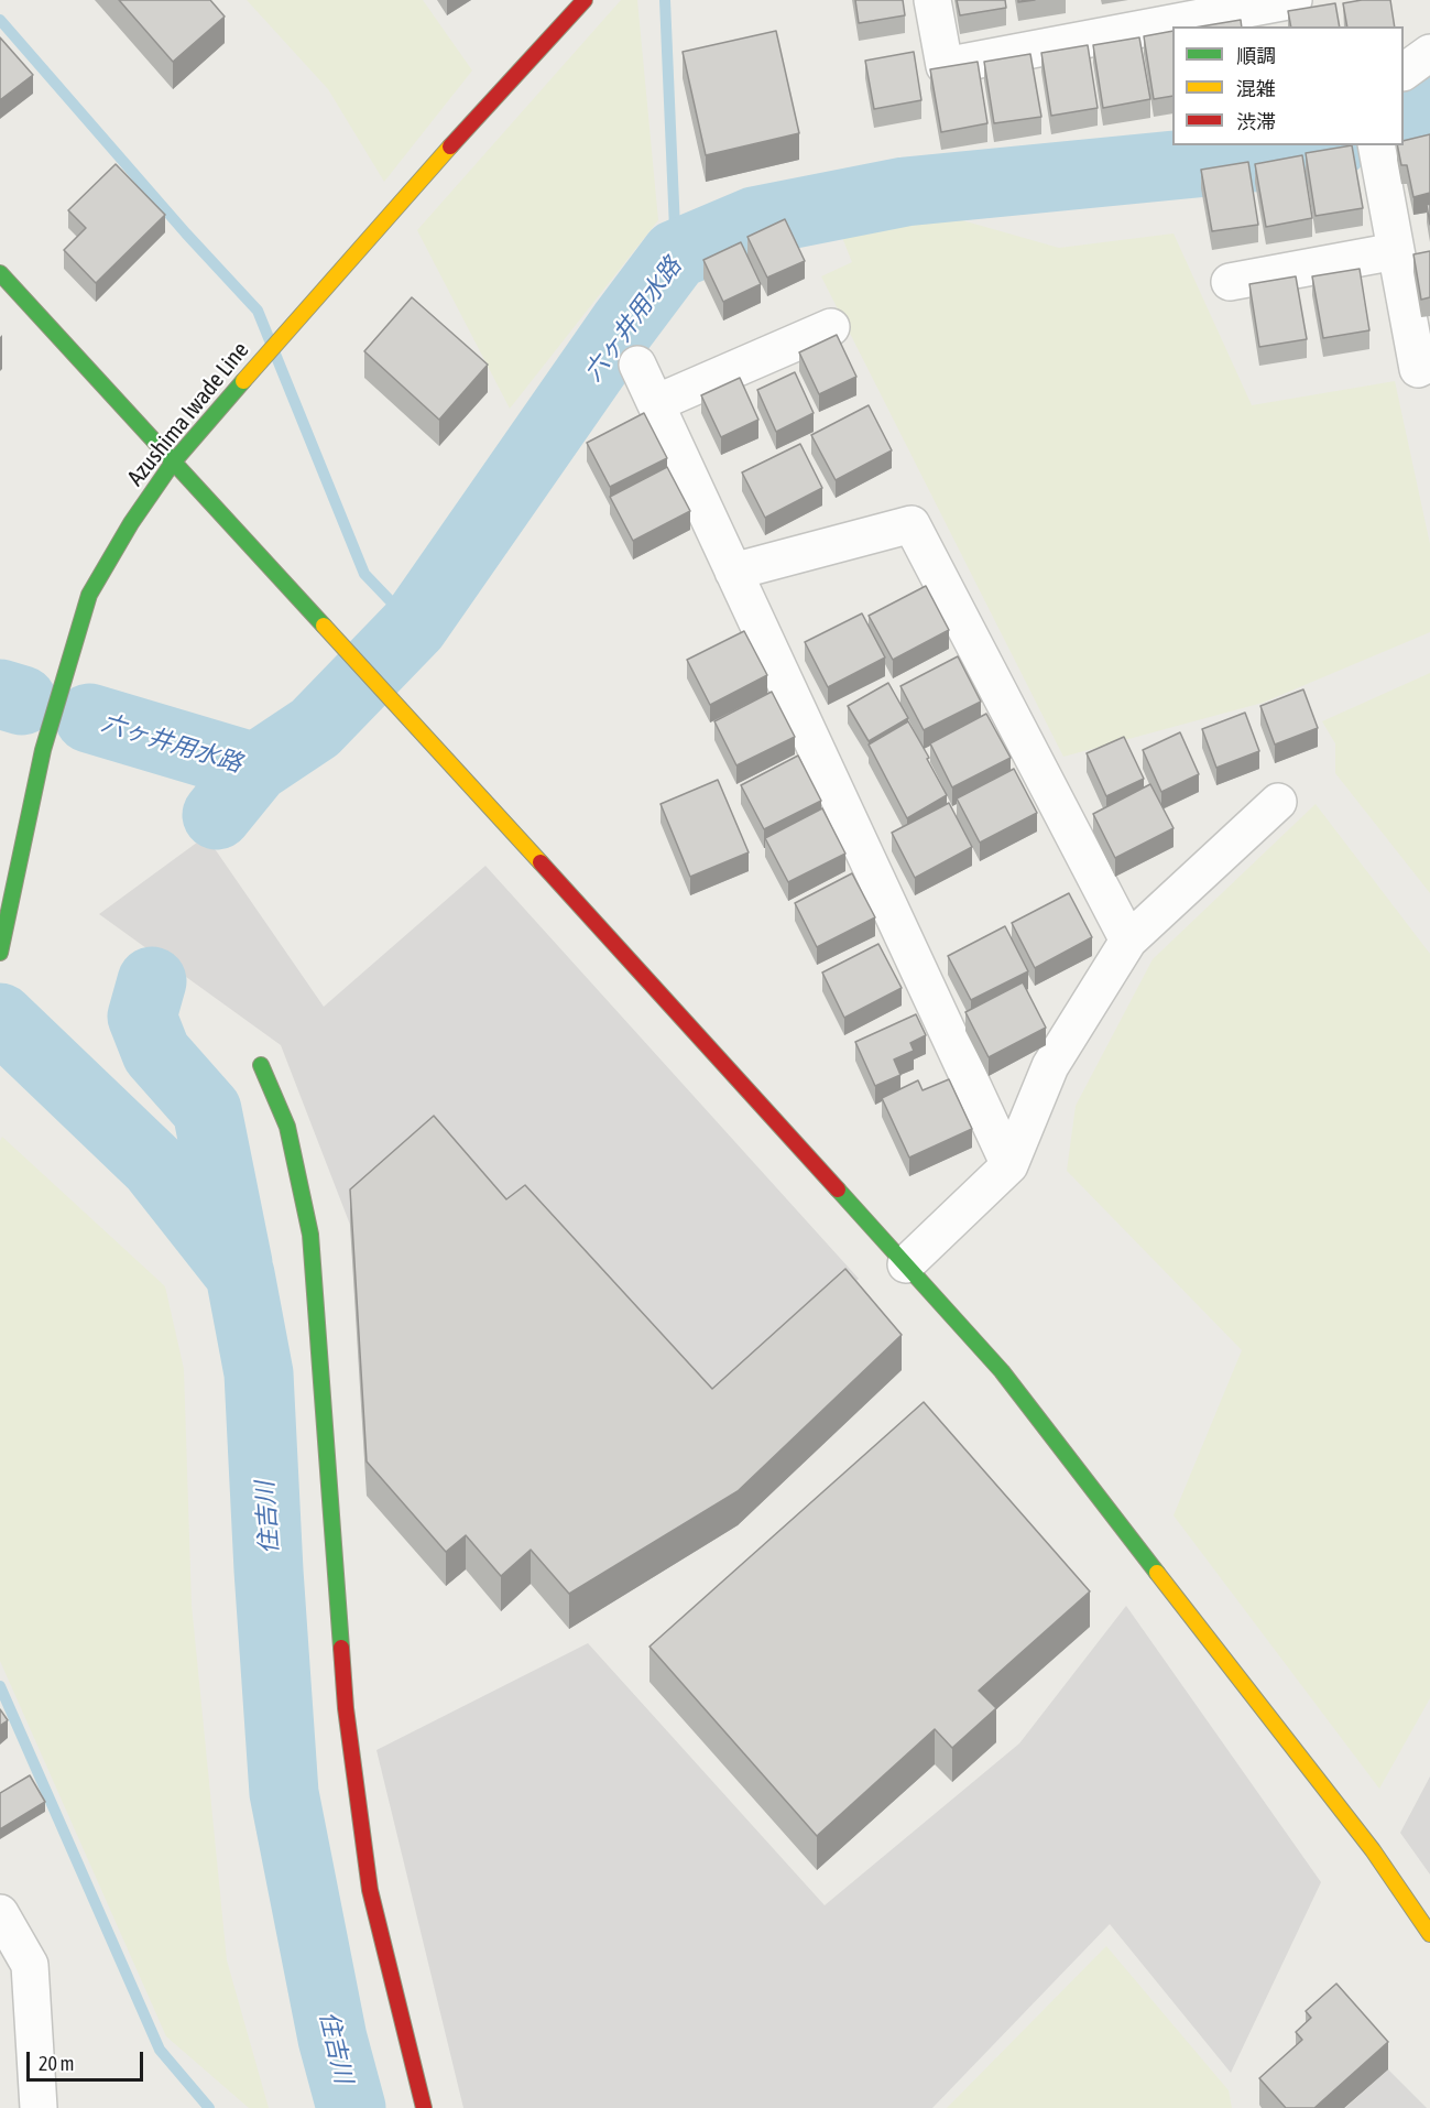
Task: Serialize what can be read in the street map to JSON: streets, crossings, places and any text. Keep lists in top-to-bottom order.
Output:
{
  "streets": {
    "street": ["Azushima Iwade Line"]
  },
  "water": ["六ヶ井用水路", "住吉川"],
  "legend": ["順調", "混雑", "渋滞"],
  "scale_bar": "20 m"
}
